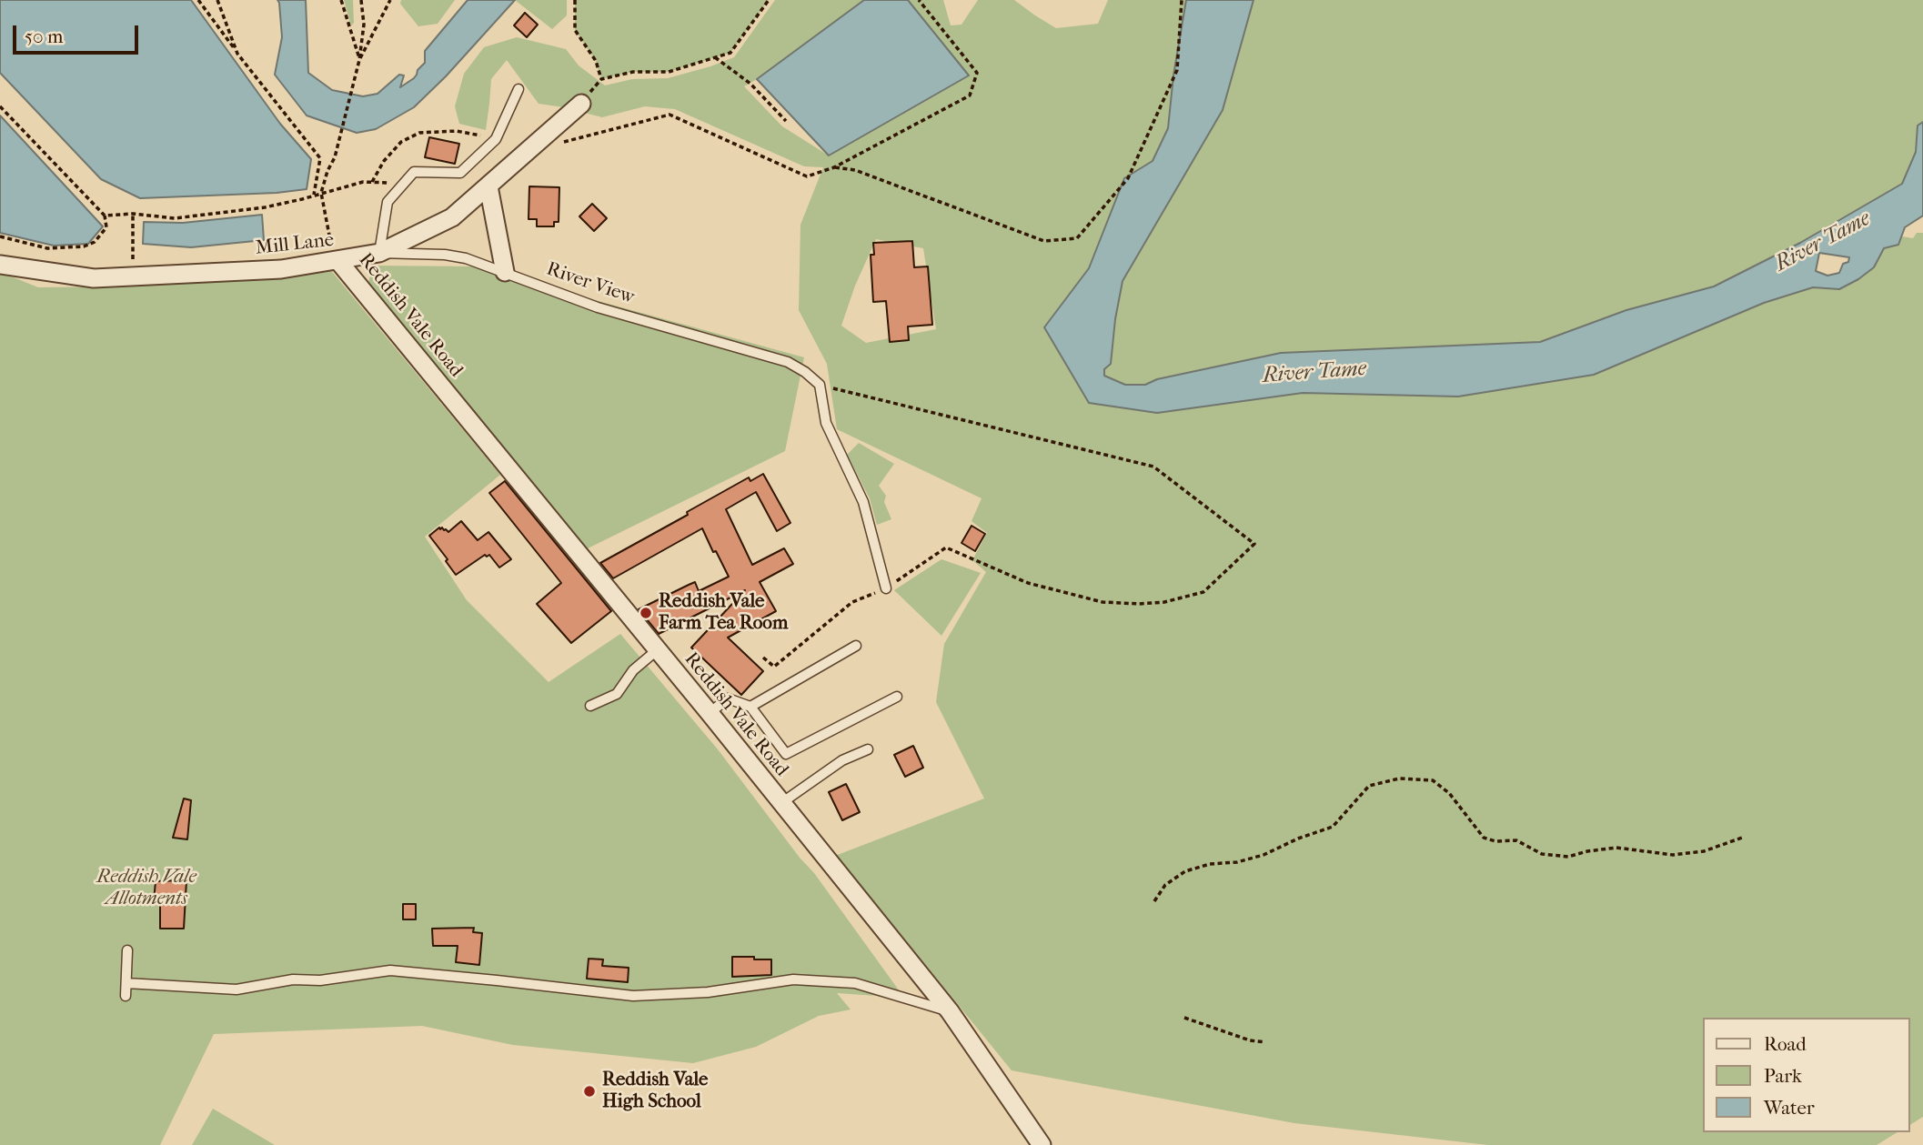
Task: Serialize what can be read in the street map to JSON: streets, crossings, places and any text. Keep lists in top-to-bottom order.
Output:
{
  "streets": {
    "street": ["Mill Lane", "Reddish Vale Road"],
    "lane": ["River View"]
  },
  "crossings": [
    ["Mill Lane", "River View"],
    ["Mill Lane", "Reddish Vale Road"]
  ],
  "water": ["River Tame"],
  "parks": ["Reddish Vale Allotments"],
  "places": ["Reddish Vale Farm Tea Room", "Reddish Vale High School"],
  "legend": ["Road", "Park", "Water"],
  "scale_bar": "50 m"
}
